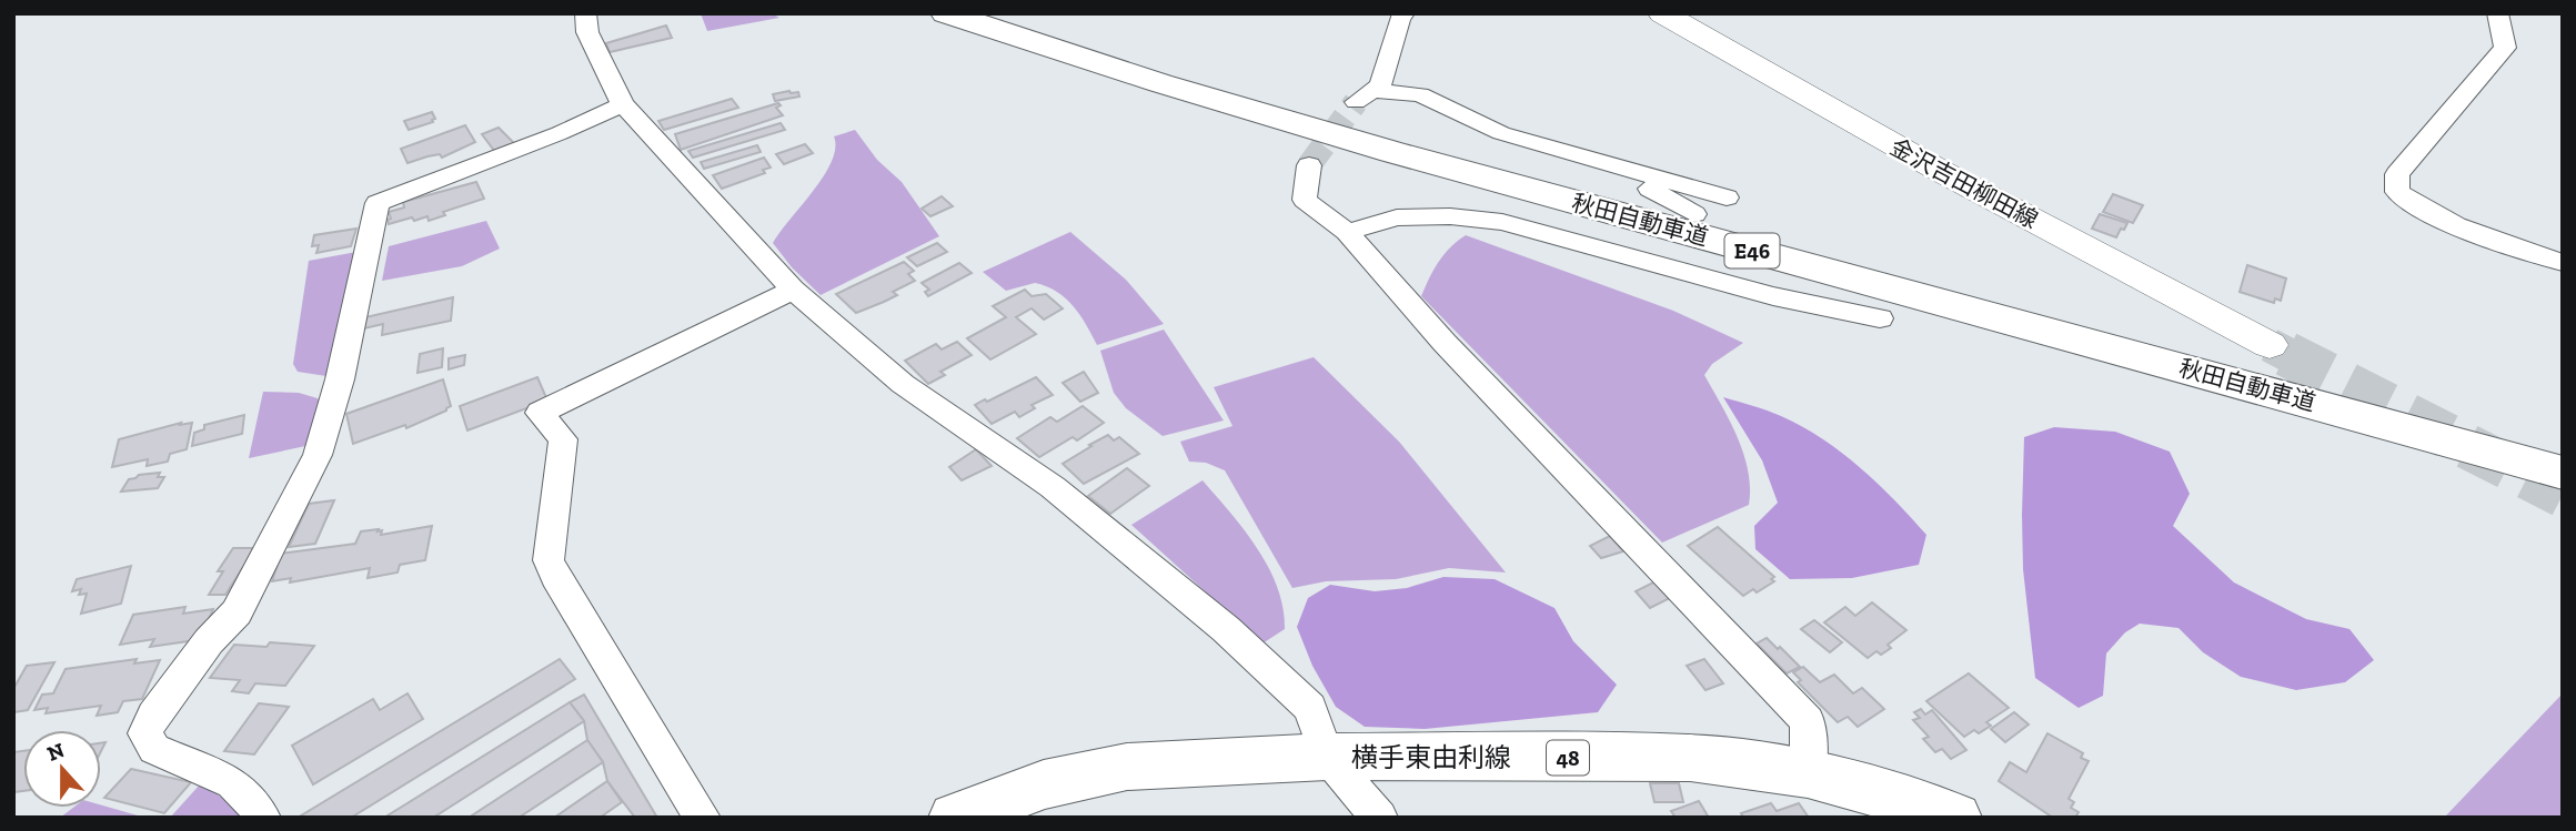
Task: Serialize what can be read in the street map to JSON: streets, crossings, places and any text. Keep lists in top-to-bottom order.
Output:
{
  "streets": {
    "main road": [
      "金沢吉田柳田線",
      "秋田自動車道",
      "E46",
      "横手東由利線",
      "48"
    ]
  },
  "north": "top"
}
